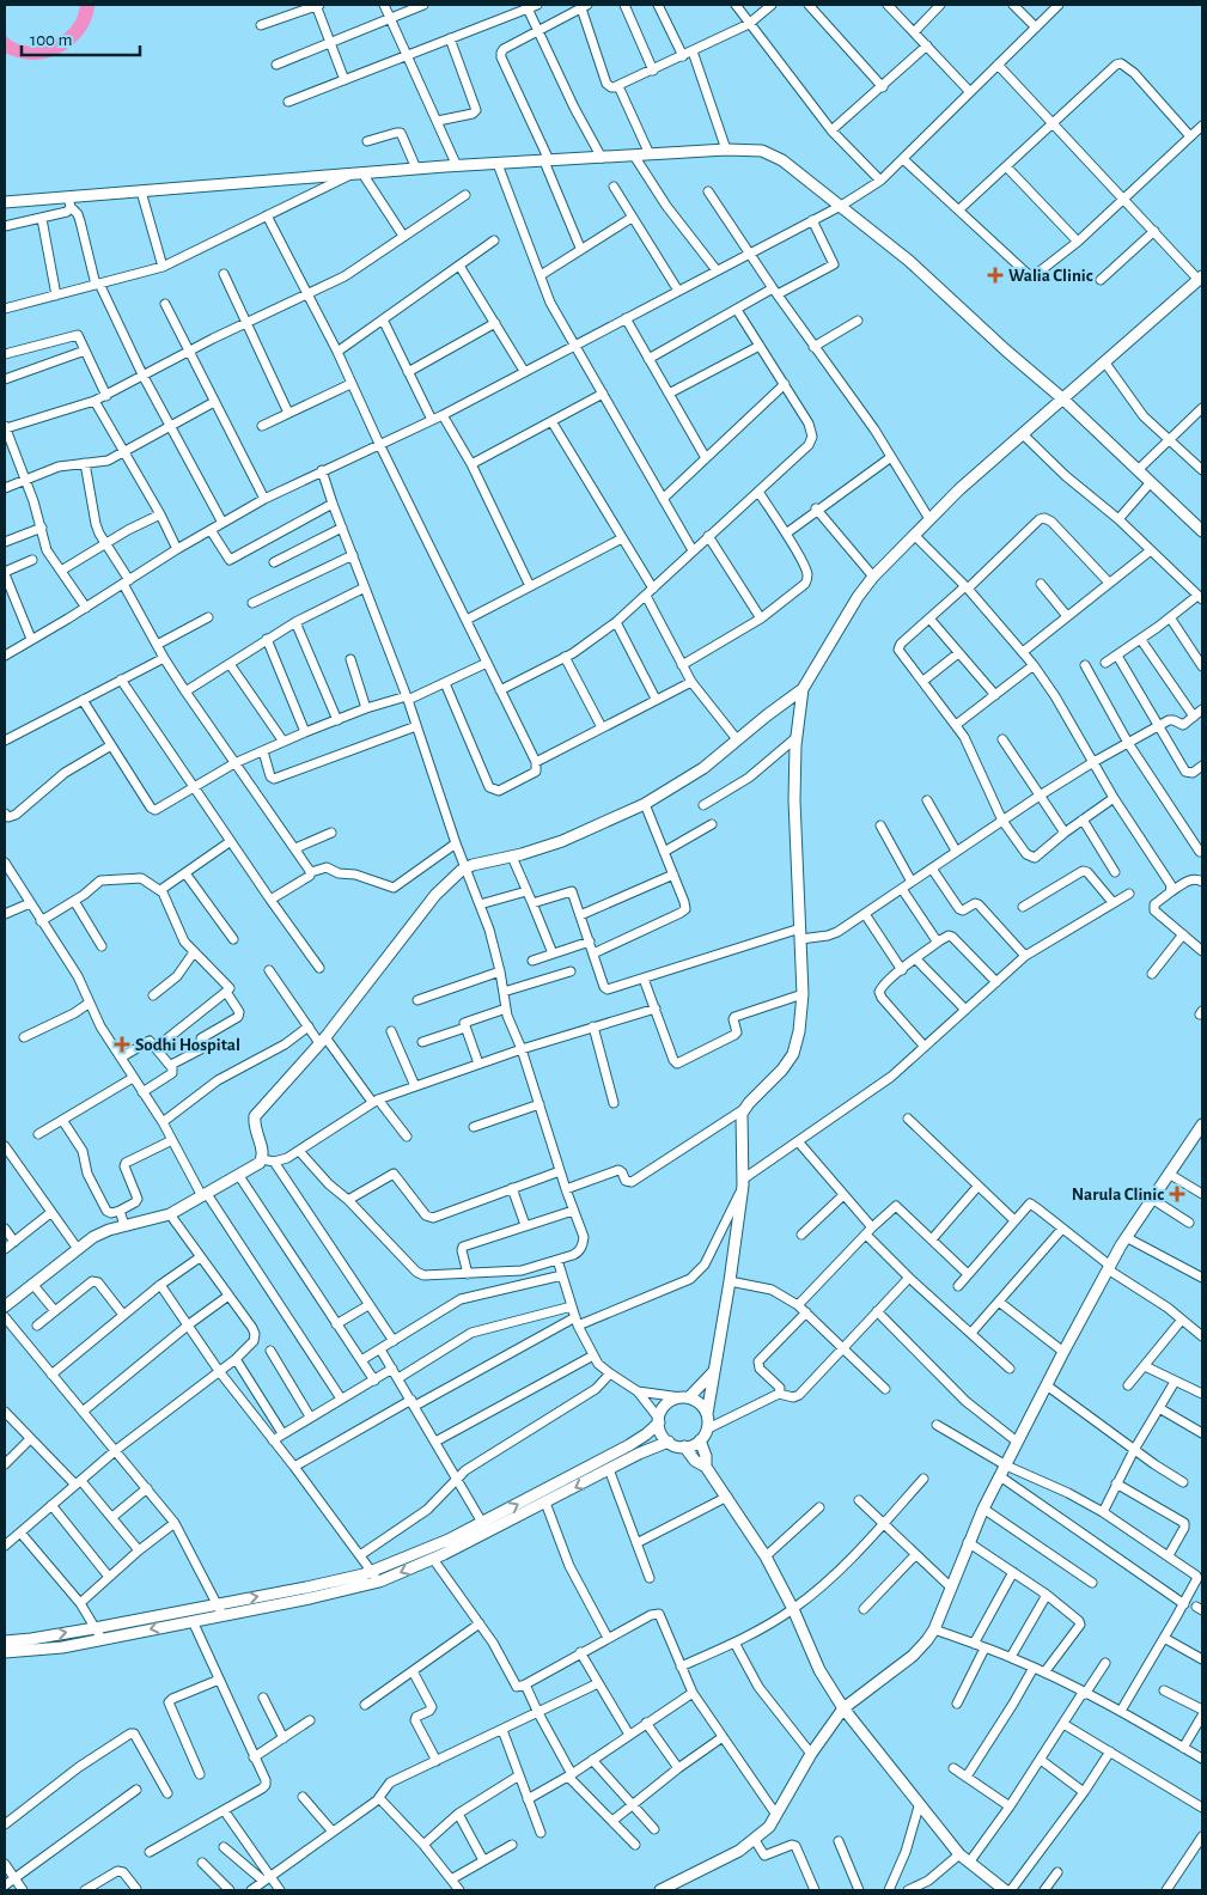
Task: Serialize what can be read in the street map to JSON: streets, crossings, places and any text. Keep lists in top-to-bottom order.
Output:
{
  "places": {
    "health": ["Walia Clinic", "Sodhi Hospital", "Narula Clinic"]
  },
  "scale_bar": "100 m"
}
